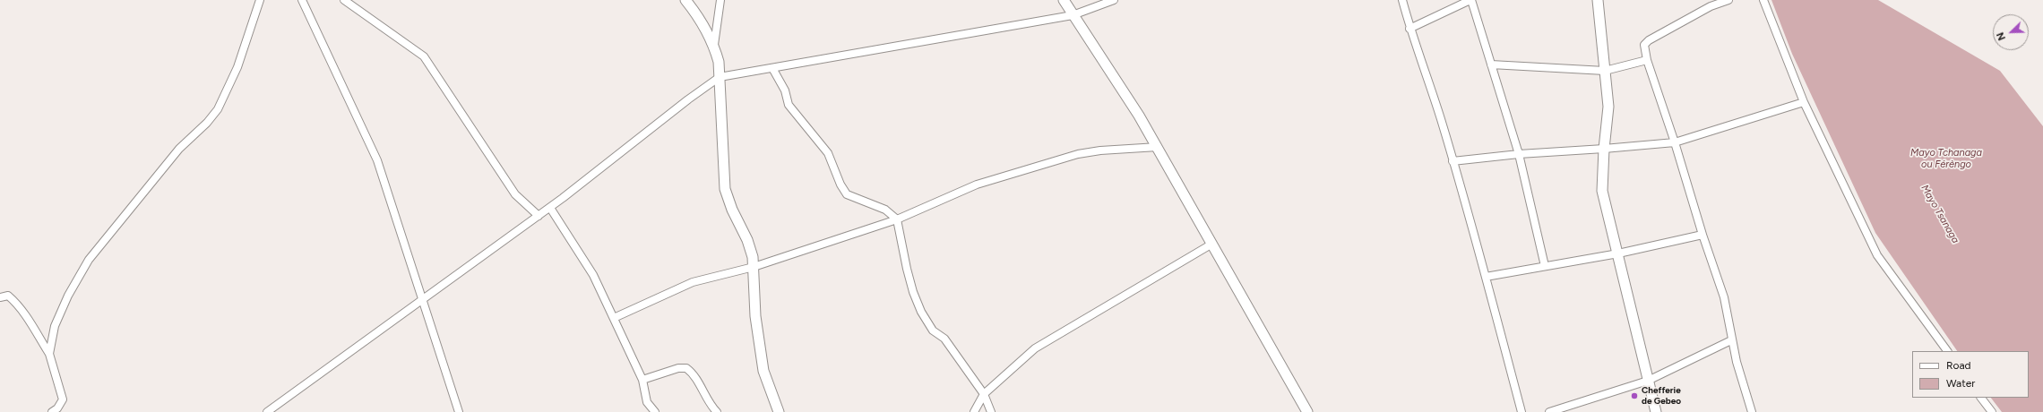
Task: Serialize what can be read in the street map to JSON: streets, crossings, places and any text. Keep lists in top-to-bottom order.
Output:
{
  "water": ["Mayo Tchanaga ou Férèngo", "Mayo Tsanaga"],
  "places": ["Chefferie de Gebeo"],
  "legend": ["Road", "Water"],
  "north": "bottom left"
}
